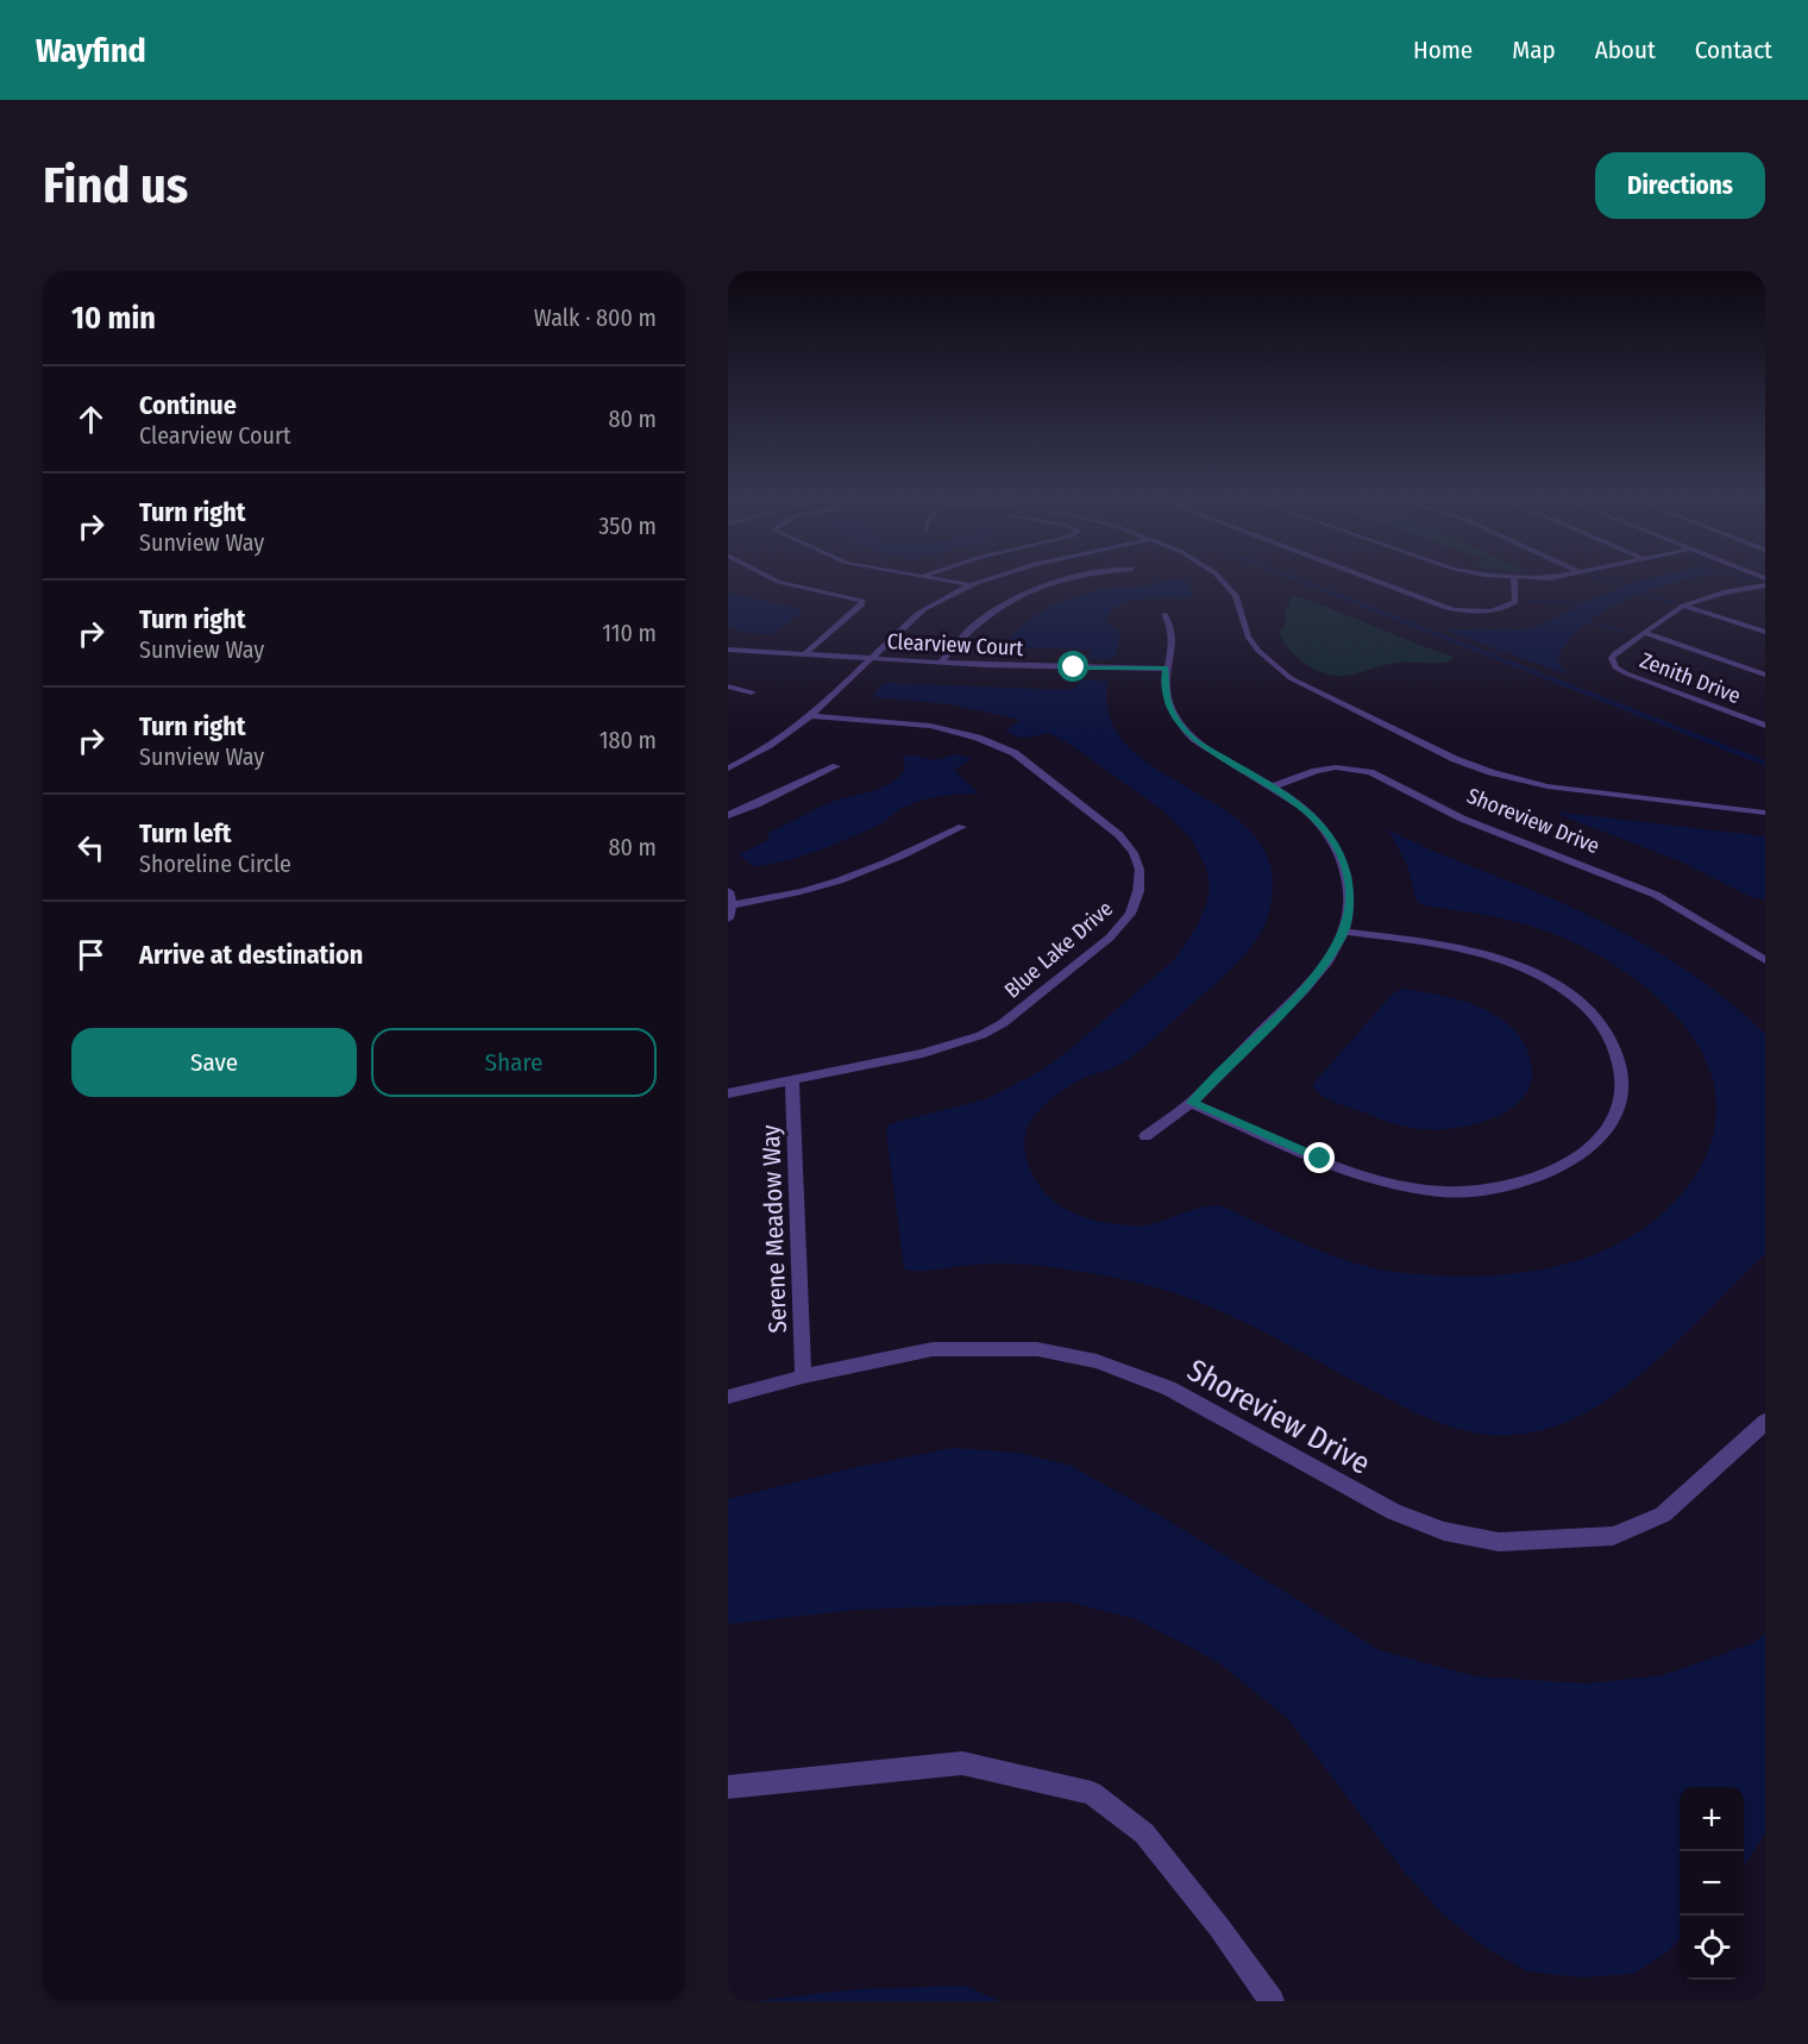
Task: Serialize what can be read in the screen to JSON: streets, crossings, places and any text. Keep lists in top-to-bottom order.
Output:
{
  "streets": {
    "street": [
      "Clearview Court",
      "Zenith Drive",
      "Shoreview Drive",
      "Blue Lake Drive",
      "Serene Meadow Way"
    ]
  },
  "crossings": [
    ["Shoreview Drive", "Serene Meadow Way"],
    ["Blue Lake Drive", "Serene Meadow Way"]
  ],
  "page": {
    "header": "Wayfind",
    "nav": [
      "Home",
      "Map",
      "About",
      "Contact"
    ],
    "buttons": [
      "Directions",
      ["Save", "Share"]
    ],
    "title": "Find us",
    "heading": ["10 min", "Walk · 800 m"],
    "list": [
      ["Continue", "Clearview Court", "80 m"],
      ["Turn right", "Sunview Way", "350 m"],
      ["Turn right", "Sunview Way", "110 m"],
      ["Turn right", "Sunview Way", "180 m"],
      ["Turn left", "Shoreline Circle", "80 m"],
      "Arrive at destination"
    ],
    "map_buttons": ["+", "−"]
  }
}
